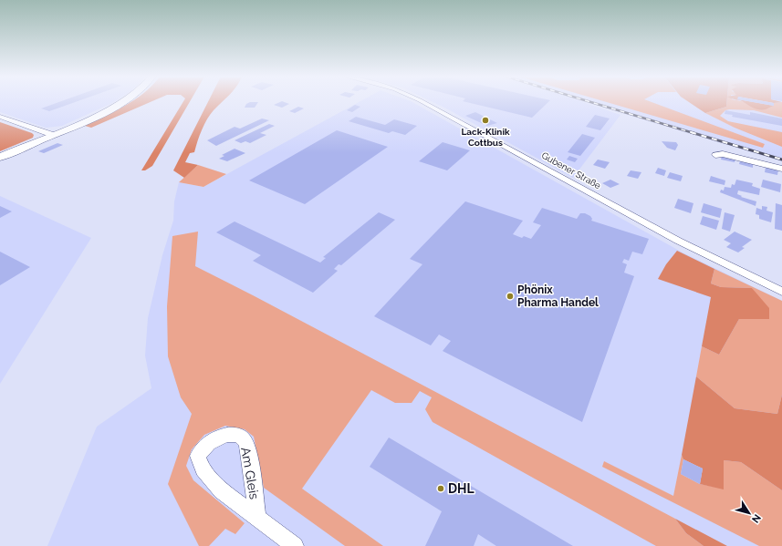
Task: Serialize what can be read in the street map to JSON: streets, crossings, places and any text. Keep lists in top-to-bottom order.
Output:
{
  "streets": {
    "street": ["Gubener Straße", "Am Gleis"]
  },
  "places": ["Lack-Klinik Cottbus", "Phönix Pharma Handel", "DHL"],
  "north": "bottom right"
}
